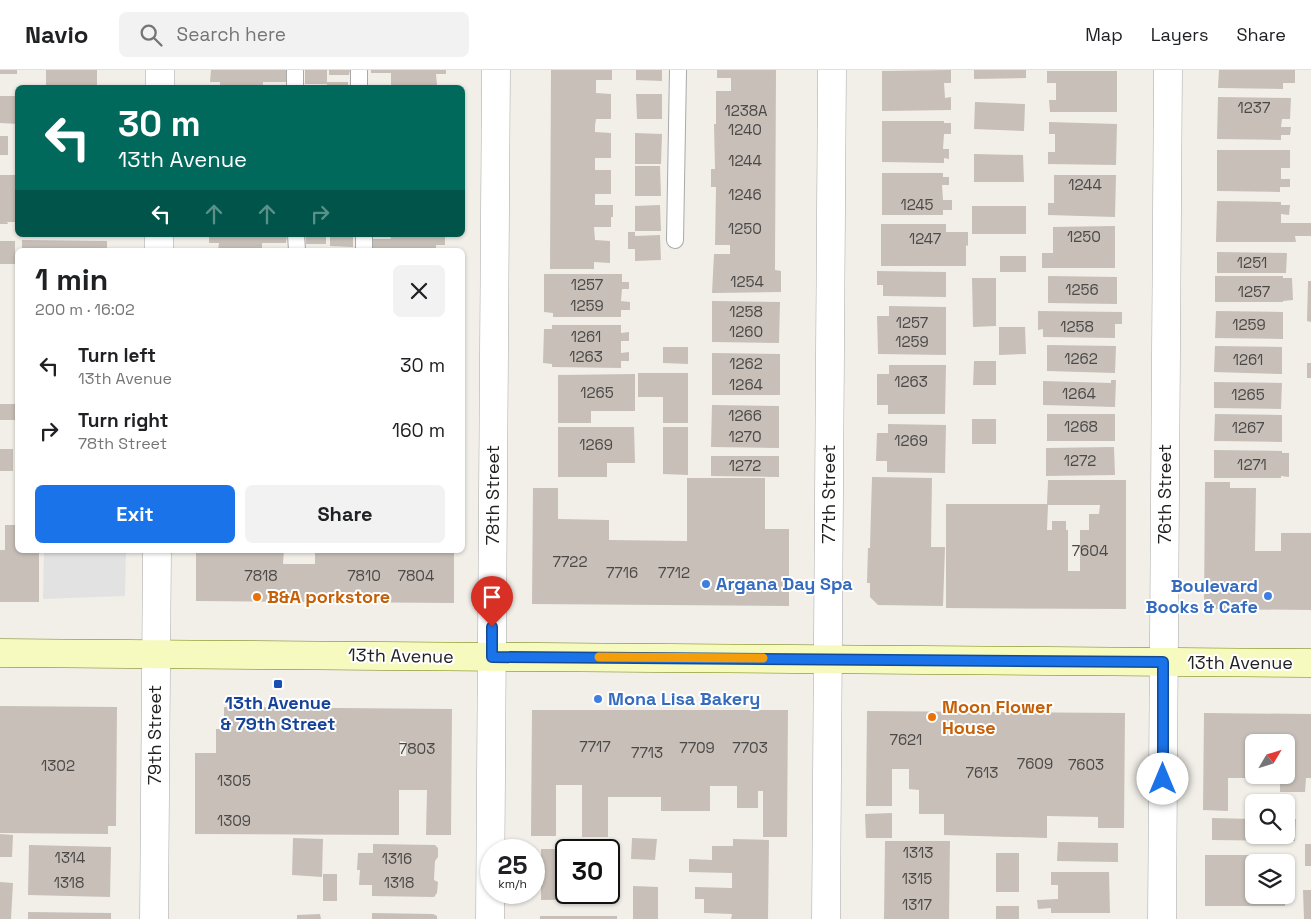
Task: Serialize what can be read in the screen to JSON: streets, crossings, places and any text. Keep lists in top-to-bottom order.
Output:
{
  "streets": {
    "main road": ["13th Avenue"],
    "street": [
      "77th Street",
      "76th Street",
      "78th Street",
      "79th Street"
    ]
  },
  "crossings": [
    ["77th Street", "13th Avenue"],
    ["76th Street", "13th Avenue"],
    ["78th Street", "13th Avenue"],
    ["13th Avenue", "79th Street"]
  ],
  "places": {
    "other": [
      "Argana Day Spa",
      "Boulevard Books & Cafe",
      "B&A porkstore",
      "Mona Lisa Bakery",
      "Moon Flower House"
    ],
    "transit": ["13th Avenue & 79th Street"]
  },
  "house_numbers": [
    "1237",
    "1238A",
    "1240",
    "1244",
    "1244",
    "1246",
    "1245",
    "1250",
    "1250",
    "1247",
    "1251",
    "1254",
    "1257",
    "1256",
    "1257",
    "1259",
    "1258",
    "1257",
    "1259",
    "1258",
    "1260",
    "1261",
    "1259",
    "1263",
    "1262",
    "1261",
    "1262",
    "1263",
    "1264",
    "1265",
    "1264",
    "1265",
    "1266",
    "1268",
    "1267",
    "1270",
    "1269",
    "1269",
    "1272",
    "1271",
    "1272",
    "7604",
    "7722",
    "7716",
    "7712",
    "7818",
    "7810",
    "7804",
    "7621",
    "7717",
    "7709",
    "7703",
    "7803",
    "7713",
    "7609",
    "7603",
    "1302",
    "7613",
    "1305",
    "1309",
    "1313",
    "1314",
    "1316",
    "1315",
    "1318",
    "1318",
    "1317"
  ],
  "north": "top right",
  "page": {
    "header": "Navio",
    "search": "Search here",
    "nav": ["Map", "Layers", "Share"],
    "turn": ["30 m", "13th Avenue"],
    "heading": ["1 min", "200 m · 16:02"],
    "list": [
      {
        "name": "Turn left",
        "note": "13th Avenue",
        "value": "30 m"
      },
      {
        "name": "Turn right",
        "note": "78th Street",
        "value": "160 m"
      }
    ],
    "buttons": ["Exit", "Share"],
    "speed": "25 km/h",
    "limit": "30"
  }
}
